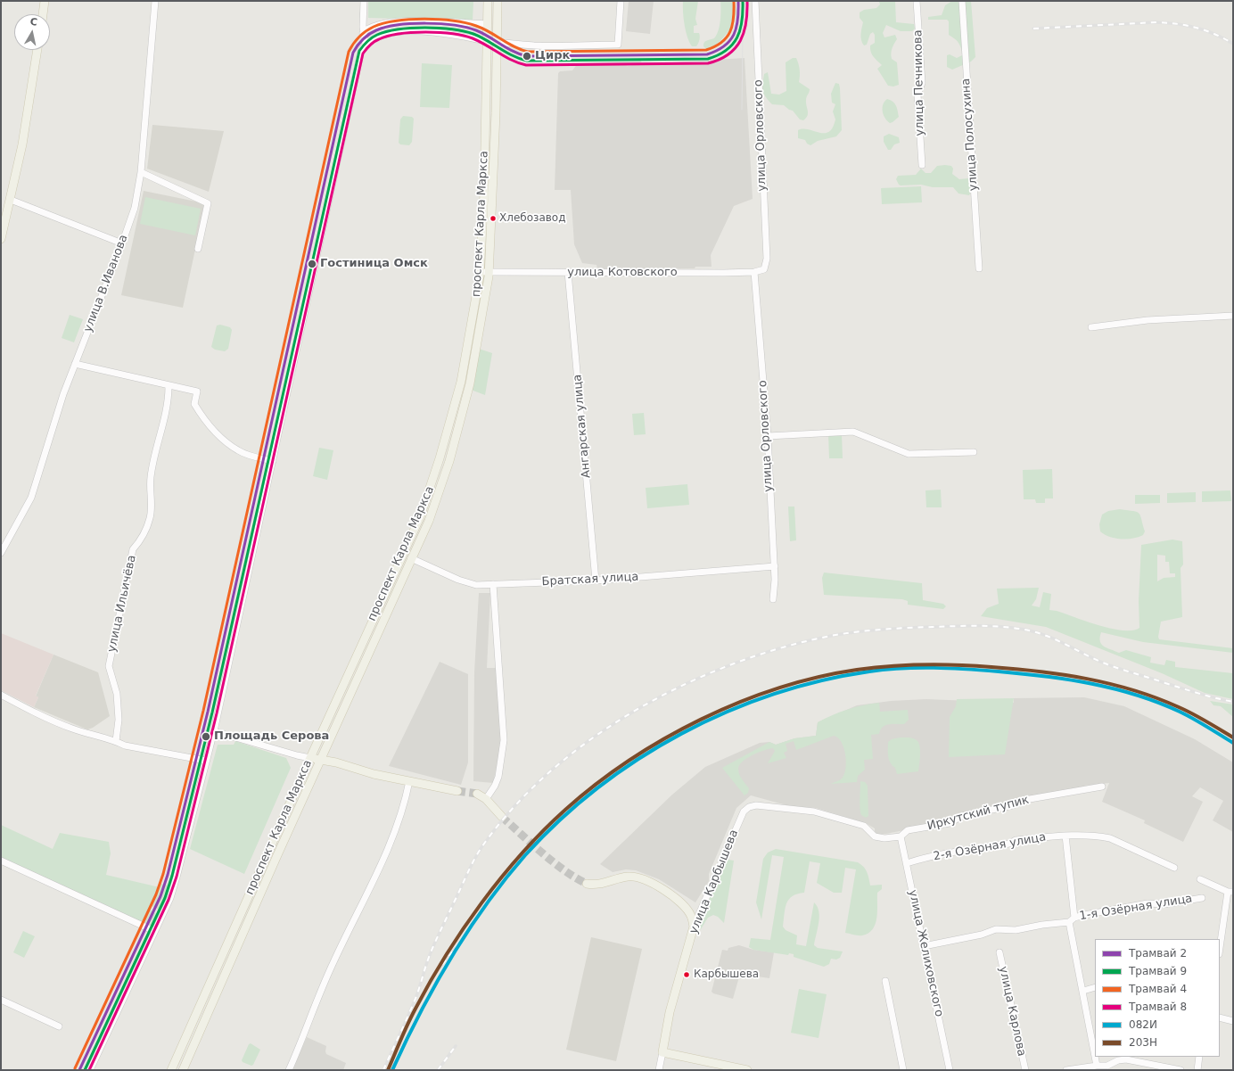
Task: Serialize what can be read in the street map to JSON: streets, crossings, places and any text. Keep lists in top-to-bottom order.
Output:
{
  "streets": {
    "main road": ["проспект Карла Маркса", "улица Карбышева"],
    "street": [
      "улица Печникова",
      "улица Полосухина",
      "улица Орловского",
      "улица Котовского",
      "улица В.Иванова",
      "Ангарская улица",
      "Братская улица",
      "улица Ильичёва",
      "Иркутский тупик",
      "2-я Озёрная улица",
      "1-я Озёрная улица",
      "улица Желиховского",
      "улица Карлова"
    ]
  },
  "crossings": [
    ["улица Орловского", "улица Котовского"],
    ["улица Орловского", "Братская улица"],
    ["проспект Карла Маркса", "улица Котовского"],
    ["проспект Карла Маркса", "Братская улица"],
    ["улица Котовского", "Ангарская улица"],
    ["Ангарская улица", "Братская улица"],
    ["Иркутский тупик", "улица Карбышева"],
    ["Иркутский тупик", "улица Желиховского"],
    ["2-я Озёрная улица", "улица Желиховского"],
    ["1-я Озёрная улица", "улица Желиховского"]
  ],
  "places": [
    "Цирк",
    "Хлебозавод",
    "Гостиница Омск",
    "Площадь Серова",
    "Карбышева"
  ],
  "lines": [
    "tram line 2",
    "tram line 9",
    "tram line 4",
    "tram line 8",
    "transit line 203Н",
    "transit line 082И"
  ],
  "legend": [
    "Трамвай 2",
    "Трамвай 9",
    "Трамвай 4",
    "Трамвай 8",
    "082И",
    "203Н"
  ],
  "north": "top"
}
